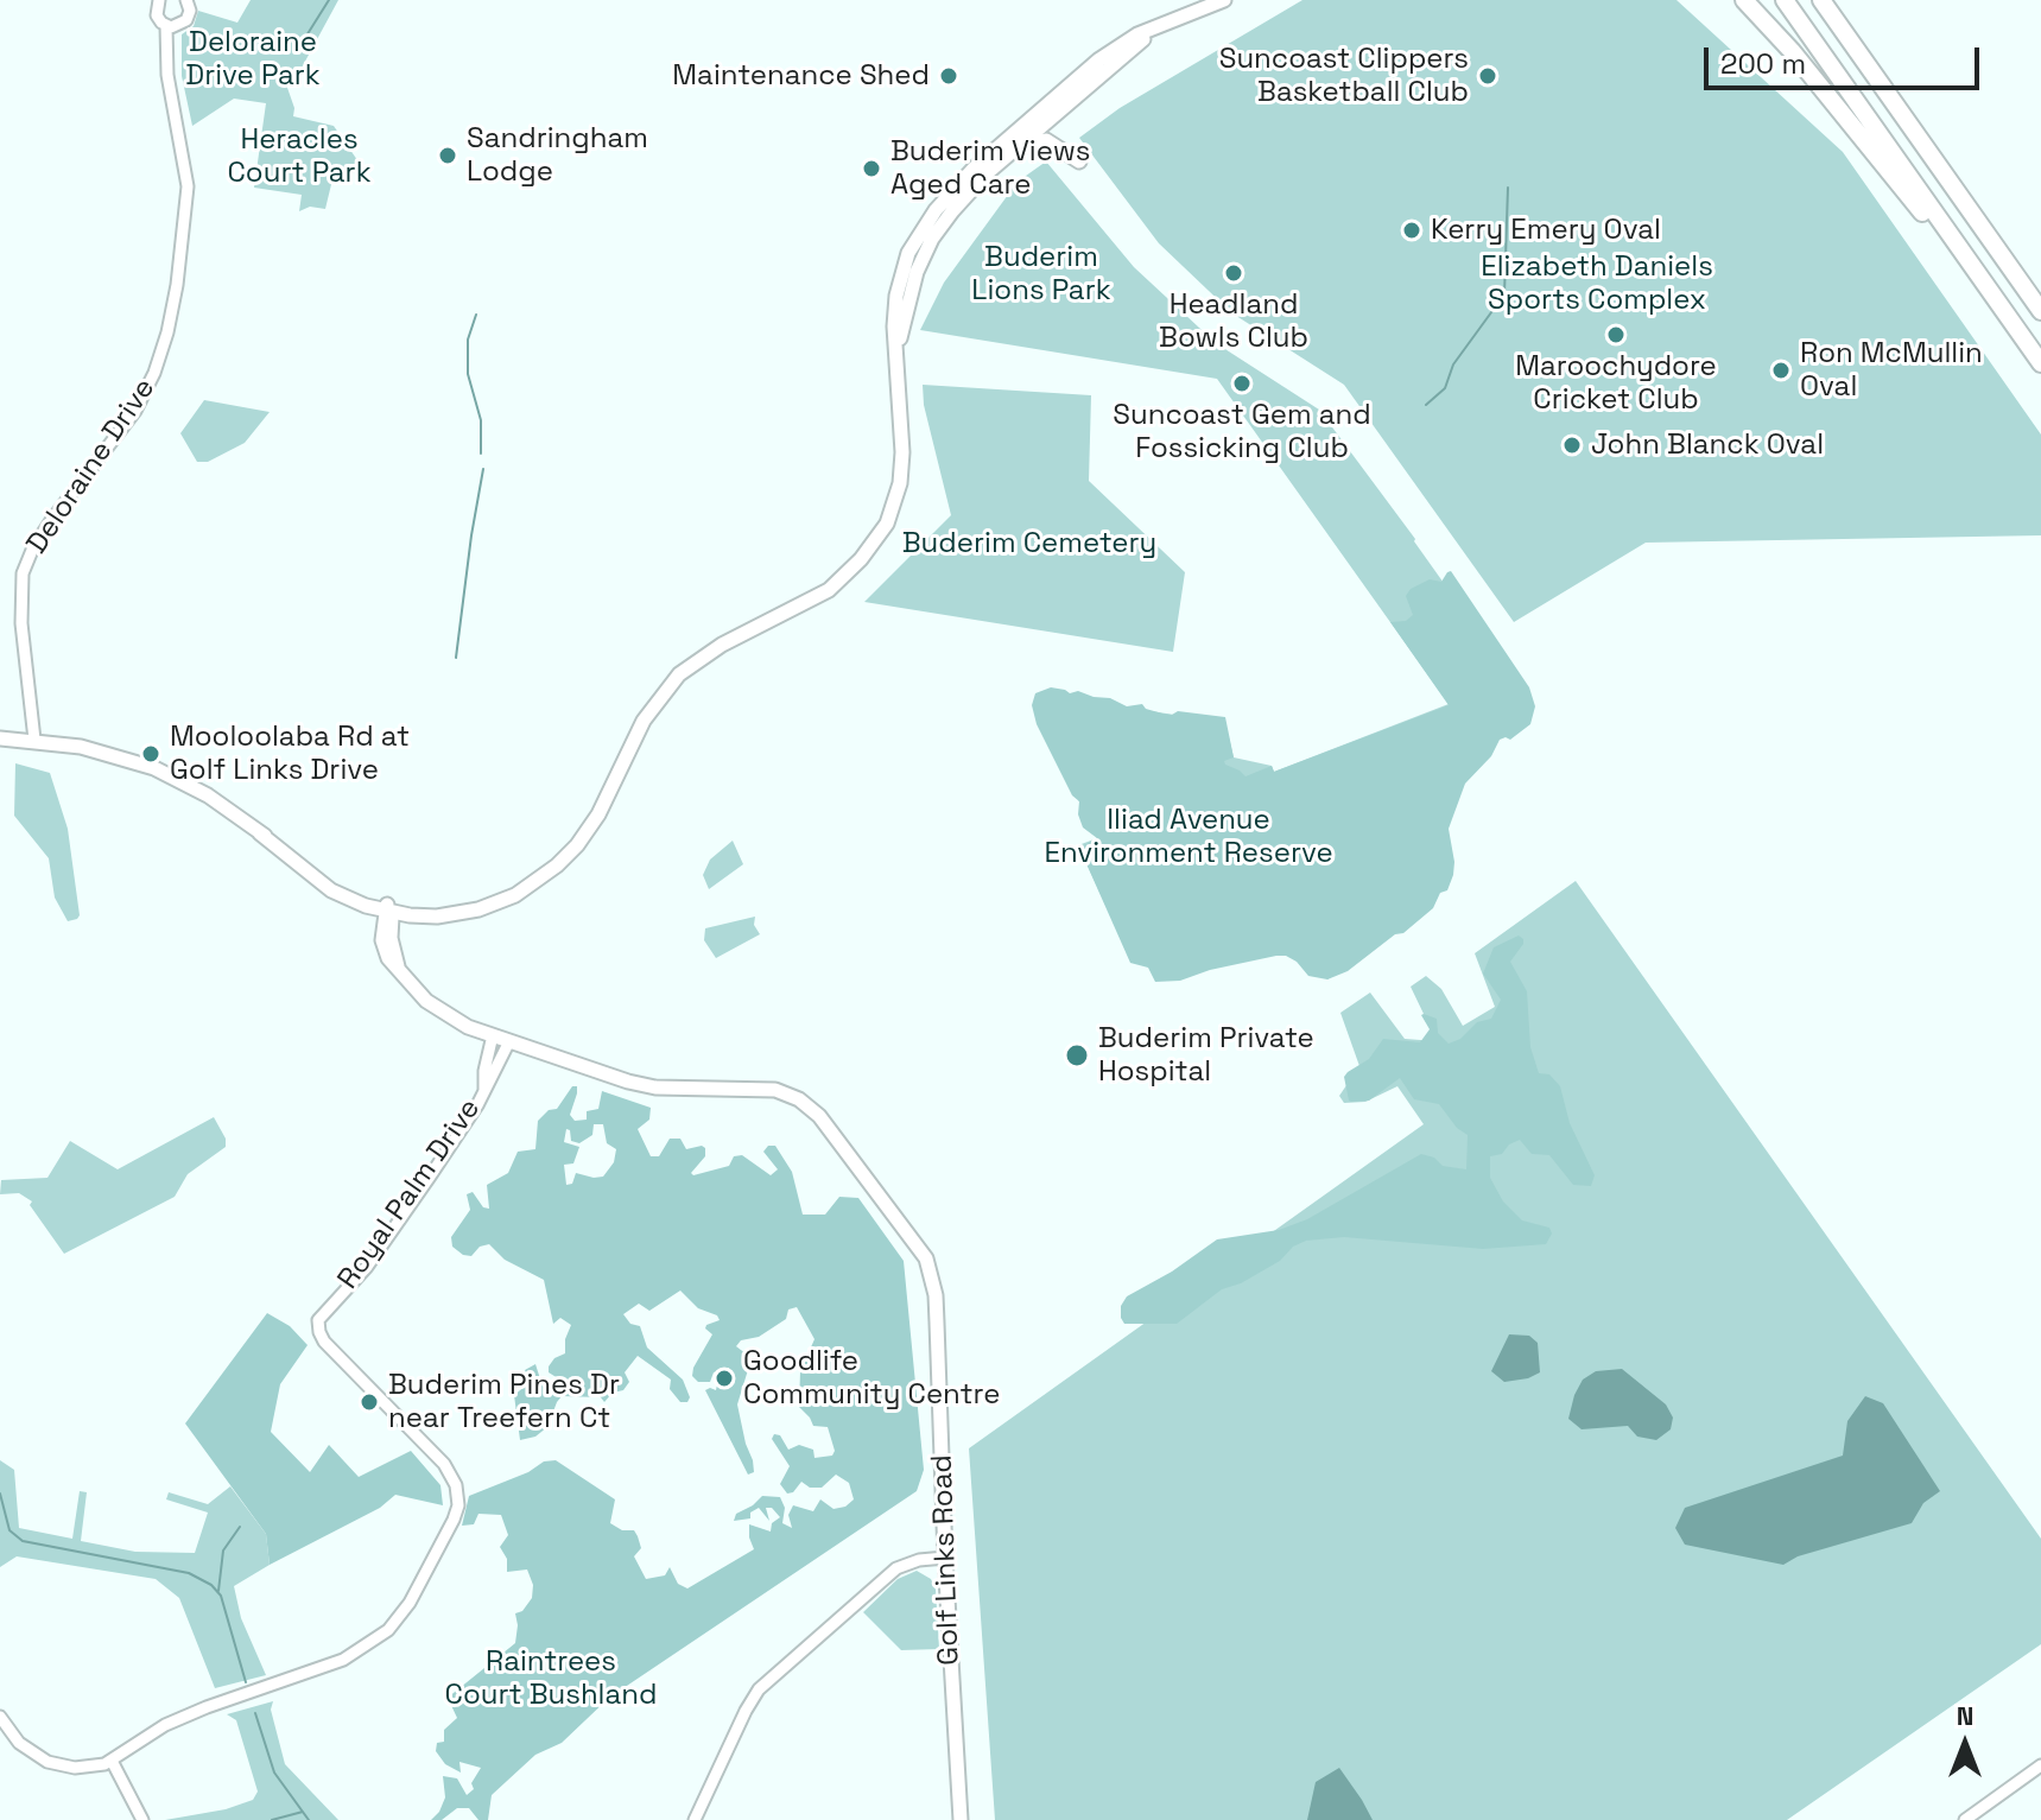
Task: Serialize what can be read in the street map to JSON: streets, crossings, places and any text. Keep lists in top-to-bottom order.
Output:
{
  "streets": {
    "main road": ["Golf Links Road"],
    "street": ["Deloraine Drive", "Royal Palm Drive"]
  },
  "crossings": [
    ["Royal Palm Drive", "Golf Links Road"]
  ],
  "parks": [
    "Deloraine Drive Park",
    "Heracles Court Park",
    "Buderim Lions Park",
    "Elizabeth Daniels Sports Complex",
    "Buderim Cemetery",
    "Iliad Avenue Environment Reserve",
    "Raintrees Court Bushland"
  ],
  "places": [
    "Maintenance Shed",
    "Suncoast Clippers Basketball Club",
    "Sandringham Lodge",
    "Buderim Views Aged Care",
    "Kerry Emery Oval",
    "Headland Bowls Club",
    "Maroochydore Cricket Club",
    "Ron McMullin Oval",
    "Suncoast Gem and Fossicking Club",
    "John Blanck Oval",
    "Mooloolaba Rd at Golf Links Drive",
    "Buderim Private Hospital",
    "Goodlife Community Centre",
    "Buderim Pines Dr near Treefern Ct"
  ],
  "scale_bar": "200 m",
  "north": "top"
}
